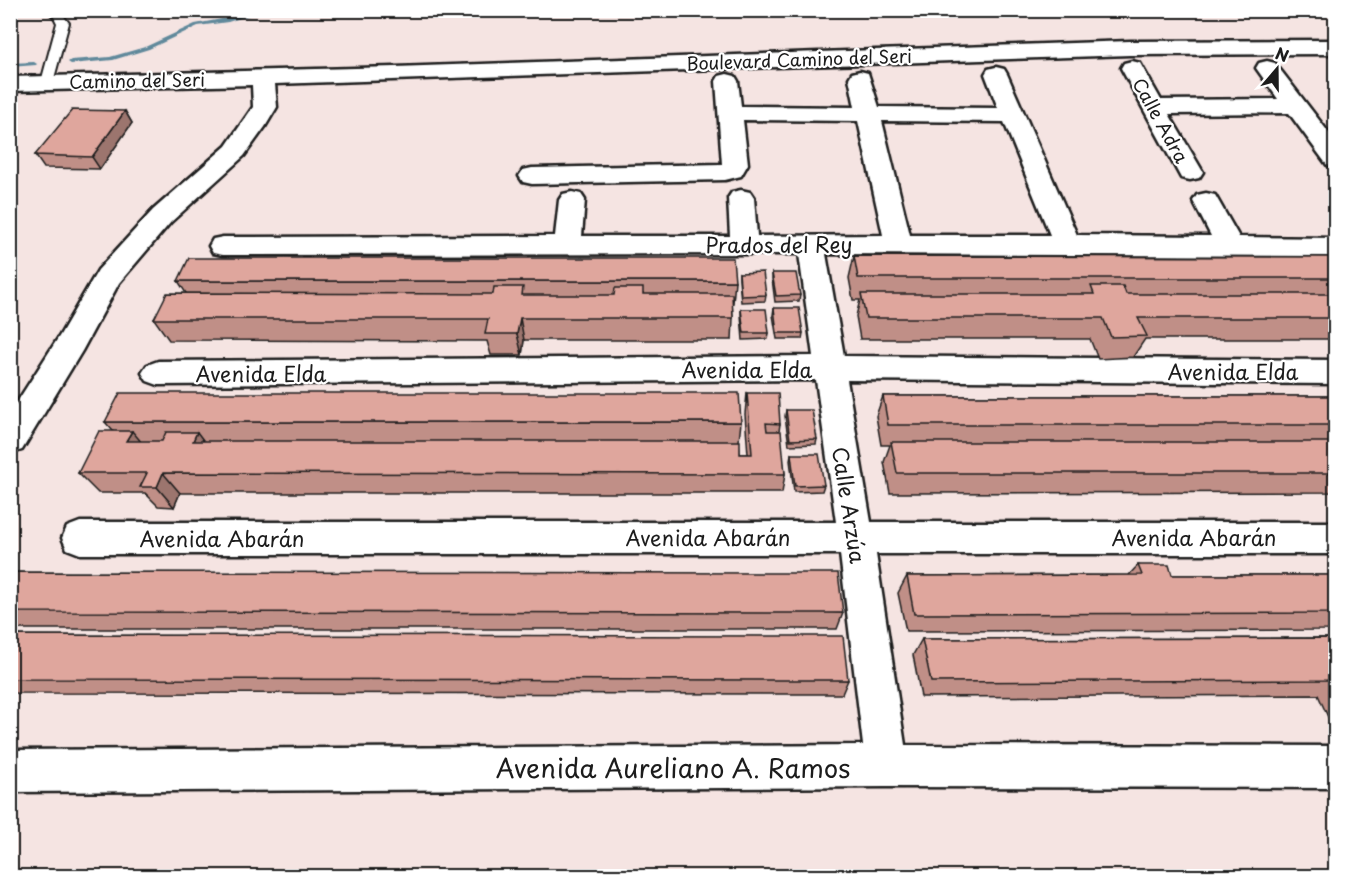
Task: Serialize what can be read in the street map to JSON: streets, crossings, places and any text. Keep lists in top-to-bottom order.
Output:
{
  "streets": {
    "street": [
      "Boulevard Camino del Seri",
      "Camino del Seri",
      "Calle Adra",
      "Prados del Rey",
      "Avenida Elda",
      "Calle Arzúa",
      "Avenida Abarán",
      "Avenida Aureliano A. Ramos"
    ]
  },
  "crossings": [
    ["Boulevard Camino del Seri", "Camino del Seri"],
    ["Prados del Rey", "Calle Arzúa"],
    ["Avenida Elda", "Calle Arzúa"],
    ["Calle Arzúa", "Avenida Abarán"],
    ["Calle Arzúa", "Avenida Aureliano A. Ramos"]
  ],
  "north": "top"
}
